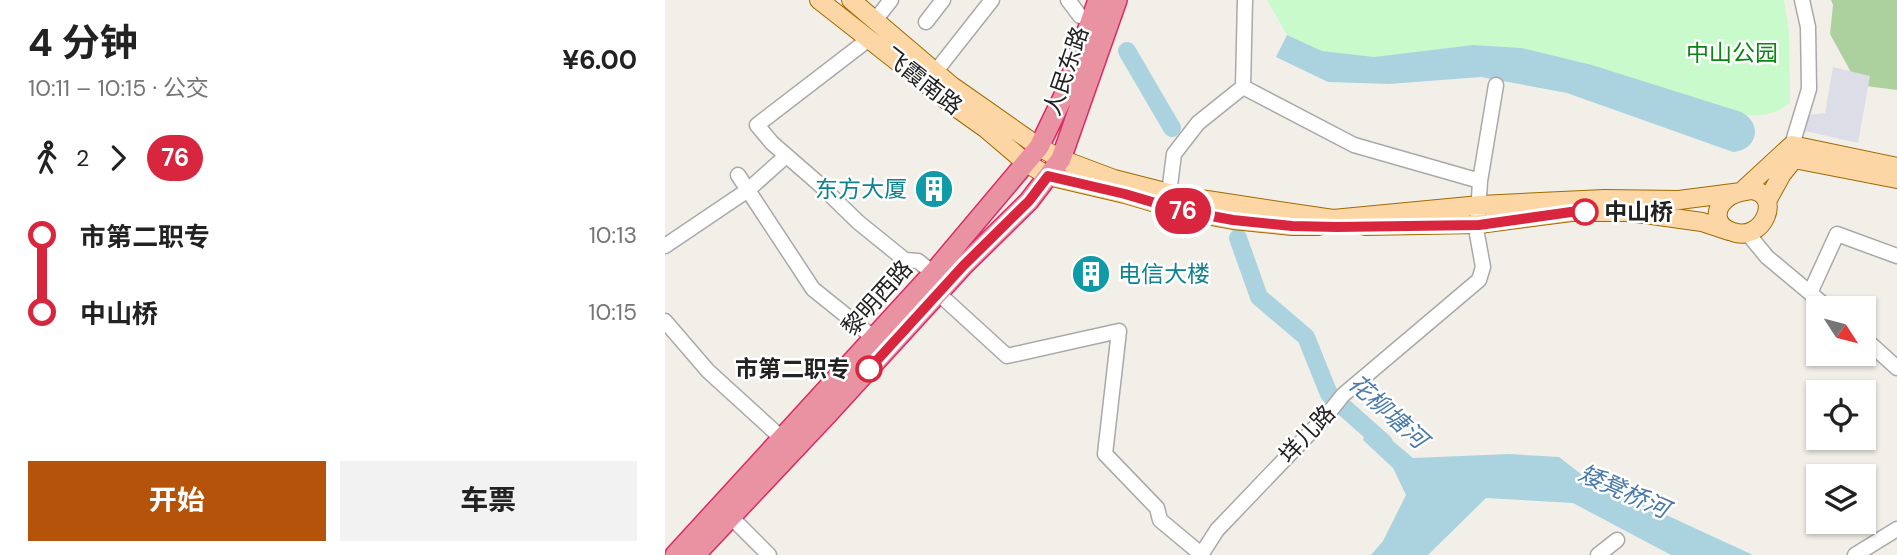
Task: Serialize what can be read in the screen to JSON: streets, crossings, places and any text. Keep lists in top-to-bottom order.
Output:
{
  "streets": {
    "highway": ["人民东路", "黎明西路"],
    "main road": ["飞霞南路"],
    "street": ["垟儿路"]
  },
  "crossings": [
    ["人民东路", "飞霞南路"],
    ["人民东路", "黎明西路"],
    ["飞霞南路", "黎明西路"]
  ],
  "water": ["花柳塘河", "矮凳桥河"],
  "parks": ["中山公园"],
  "places": {
    "building": ["东方大厦", "电信大楼"],
    "other": ["中山桥", "市第二职专"]
  },
  "lines": ["bus line 76"],
  "north": "bottom right",
  "page": {
    "heading": ["4 分钟", "10:11 – 10:15 · 公交", "¥6.00"],
    "on_map": "76",
    "legs": ["2", "76"],
    "list": [
      {
        "name": "市第二职专",
        "value": "10:13"
      },
      {
        "name": "中山桥",
        "value": "10:15"
      }
    ],
    "buttons": ["开始", "车票"]
  }
}
